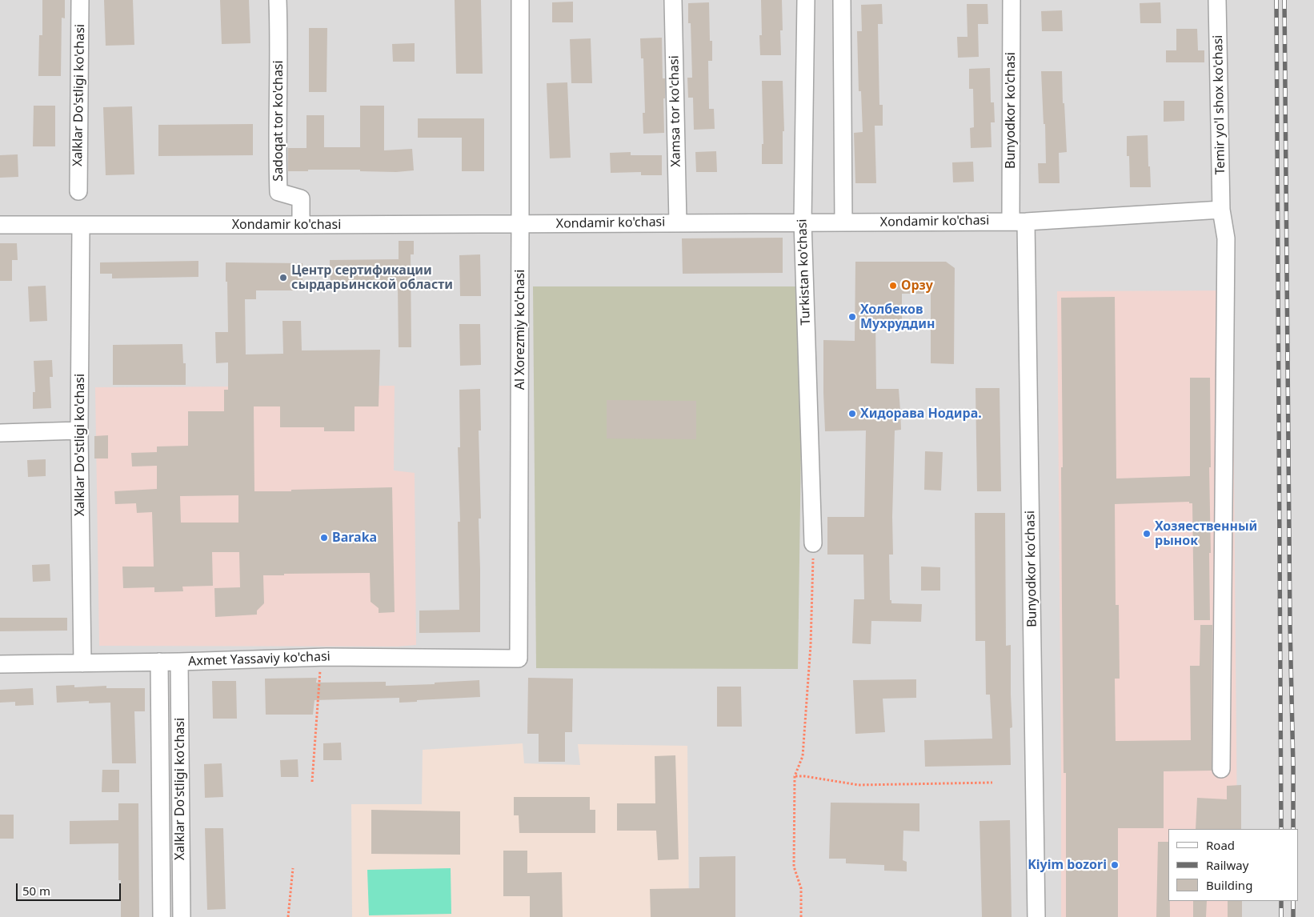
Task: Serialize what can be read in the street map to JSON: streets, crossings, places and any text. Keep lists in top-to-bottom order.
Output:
{
  "streets": {
    "street": [
      "Xalklar Do'stligi ko'chasi",
      "Temir yo'l shox ko'chasi",
      "Bunyodkor ko'chasi",
      "Xamsa tor ko'chasi",
      "Sadoqat tor ko'chasi",
      "Xondamir ko'chasi",
      "Turkistan ko'chasi",
      "Al Xorezmiy ko'chasi",
      "Axmet Yassaviy ko'chasi"
    ]
  },
  "crossings": [
    ["Xalklar Do'stligi ko'chasi", "Xondamir ko'chasi"],
    ["Xalklar Do'stligi ko'chasi", "Axmet Yassaviy ko'chasi"],
    ["Temir yo'l shox ko'chasi", "Xondamir ko'chasi"],
    ["Bunyodkor ko'chasi", "Xondamir ko'chasi"],
    ["Xamsa tor ko'chasi", "Xondamir ko'chasi"],
    ["Sadoqat tor ko'chasi", "Xondamir ko'chasi"],
    ["Xondamir ko'chasi", "Turkistan ko'chasi"],
    ["Xondamir ko'chasi", "Al Xorezmiy ko'chasi"],
    ["Al Xorezmiy ko'chasi", "Axmet Yassaviy ko'chasi"]
  ],
  "places": [
    "Центр сертификации сырдарьинской области",
    "Орзу",
    "Холбеков Мухруддин",
    "Хидорава Нодира.",
    "Хозяественный рынок",
    "Baraka",
    "Kiyim bozori"
  ],
  "legend": ["Road", "Railway", "Building"],
  "scale_bar": "50 m"
}
